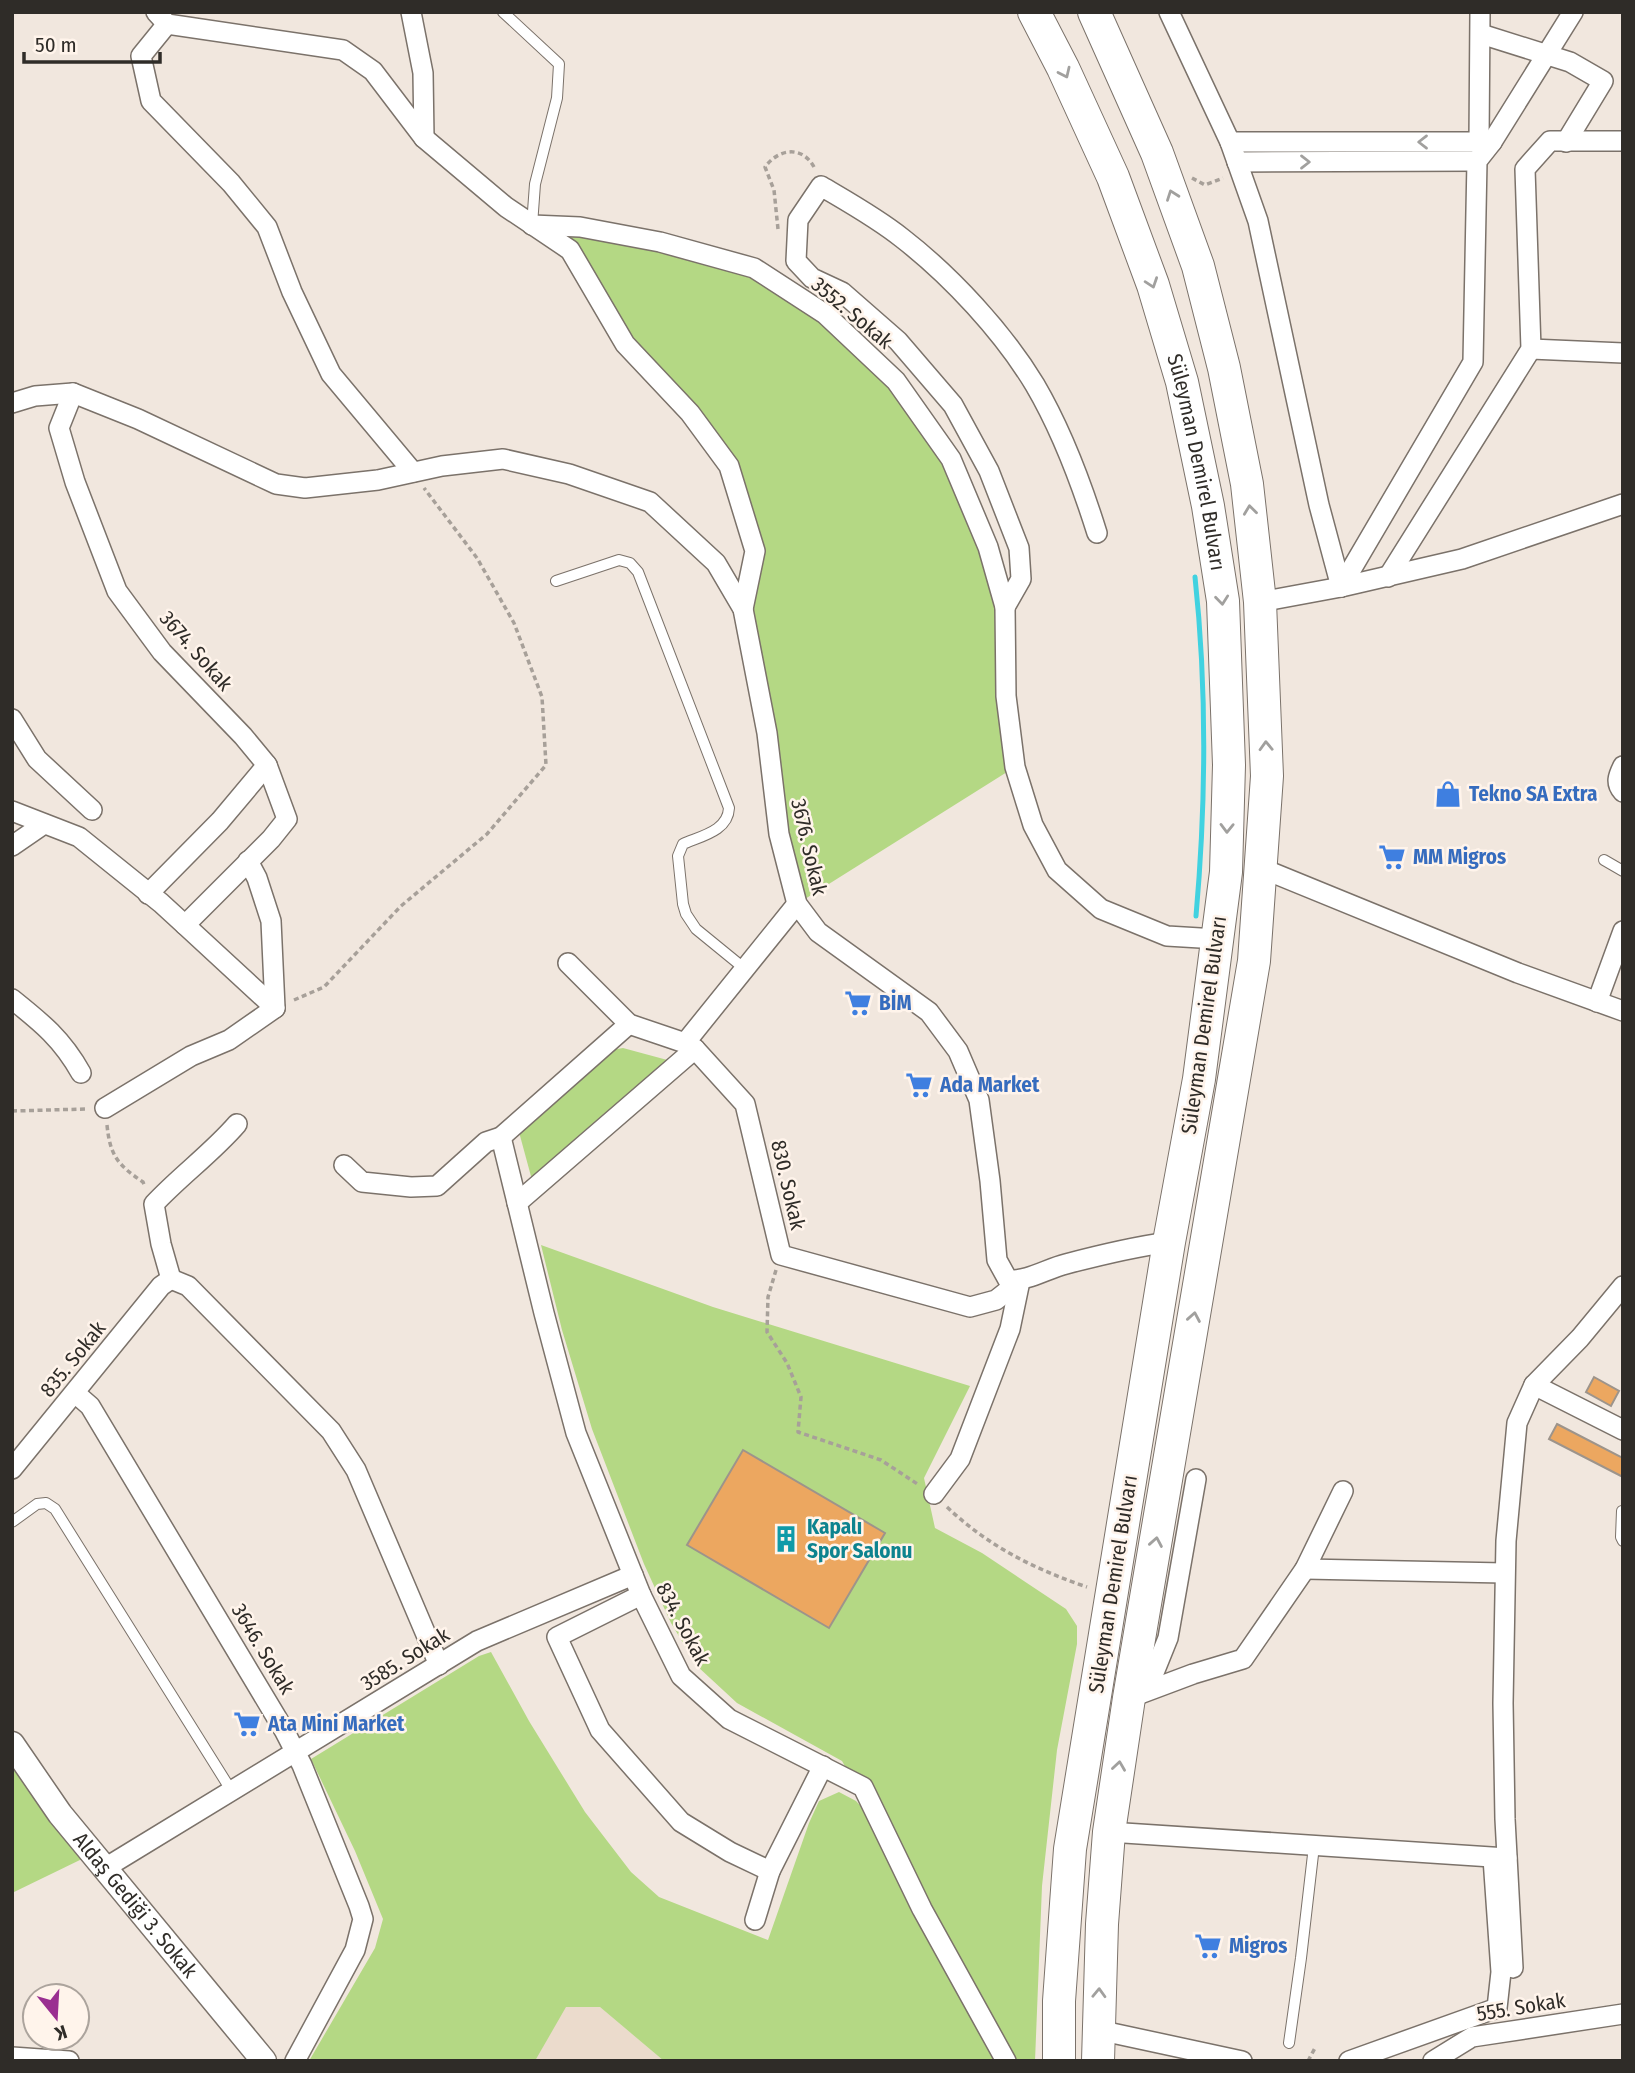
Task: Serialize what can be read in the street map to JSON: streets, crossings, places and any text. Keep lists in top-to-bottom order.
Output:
{
  "streets": {
    "highway": ["Süleyman Demirel Bulvarı"],
    "street": [
      "3552. Sokak",
      "3674. Sokak",
      "3676. Sokak",
      "830. Sokak",
      "835. Sokak",
      "834. Sokak",
      "3646. Sokak",
      "3585. Sokak",
      "Aldaş Gediği 3. Sokak",
      "555. Sokak"
    ]
  },
  "crossings": [
    ["3552. Sokak", "Süleyman Demirel Bulvarı"],
    ["3674. Sokak", "3676. Sokak"],
    ["3676. Sokak", "830. Sokak"],
    ["835. Sokak", "3646. Sokak"],
    ["834. Sokak", "3585. Sokak"],
    ["3646. Sokak", "3585. Sokak"],
    ["3585. Sokak", "Aldaş Gediği 3. Sokak"]
  ],
  "places": {
    "shop": ["Tekno SA Extra"],
    "supermarket": [
      "MM Migros",
      "BİM",
      "Ada Market",
      "Ata Mini Market",
      "Migros"
    ],
    "building": ["Kapalı Spor Salonu"]
  },
  "scale_bar": "50 m",
  "north": "bottom"
}
